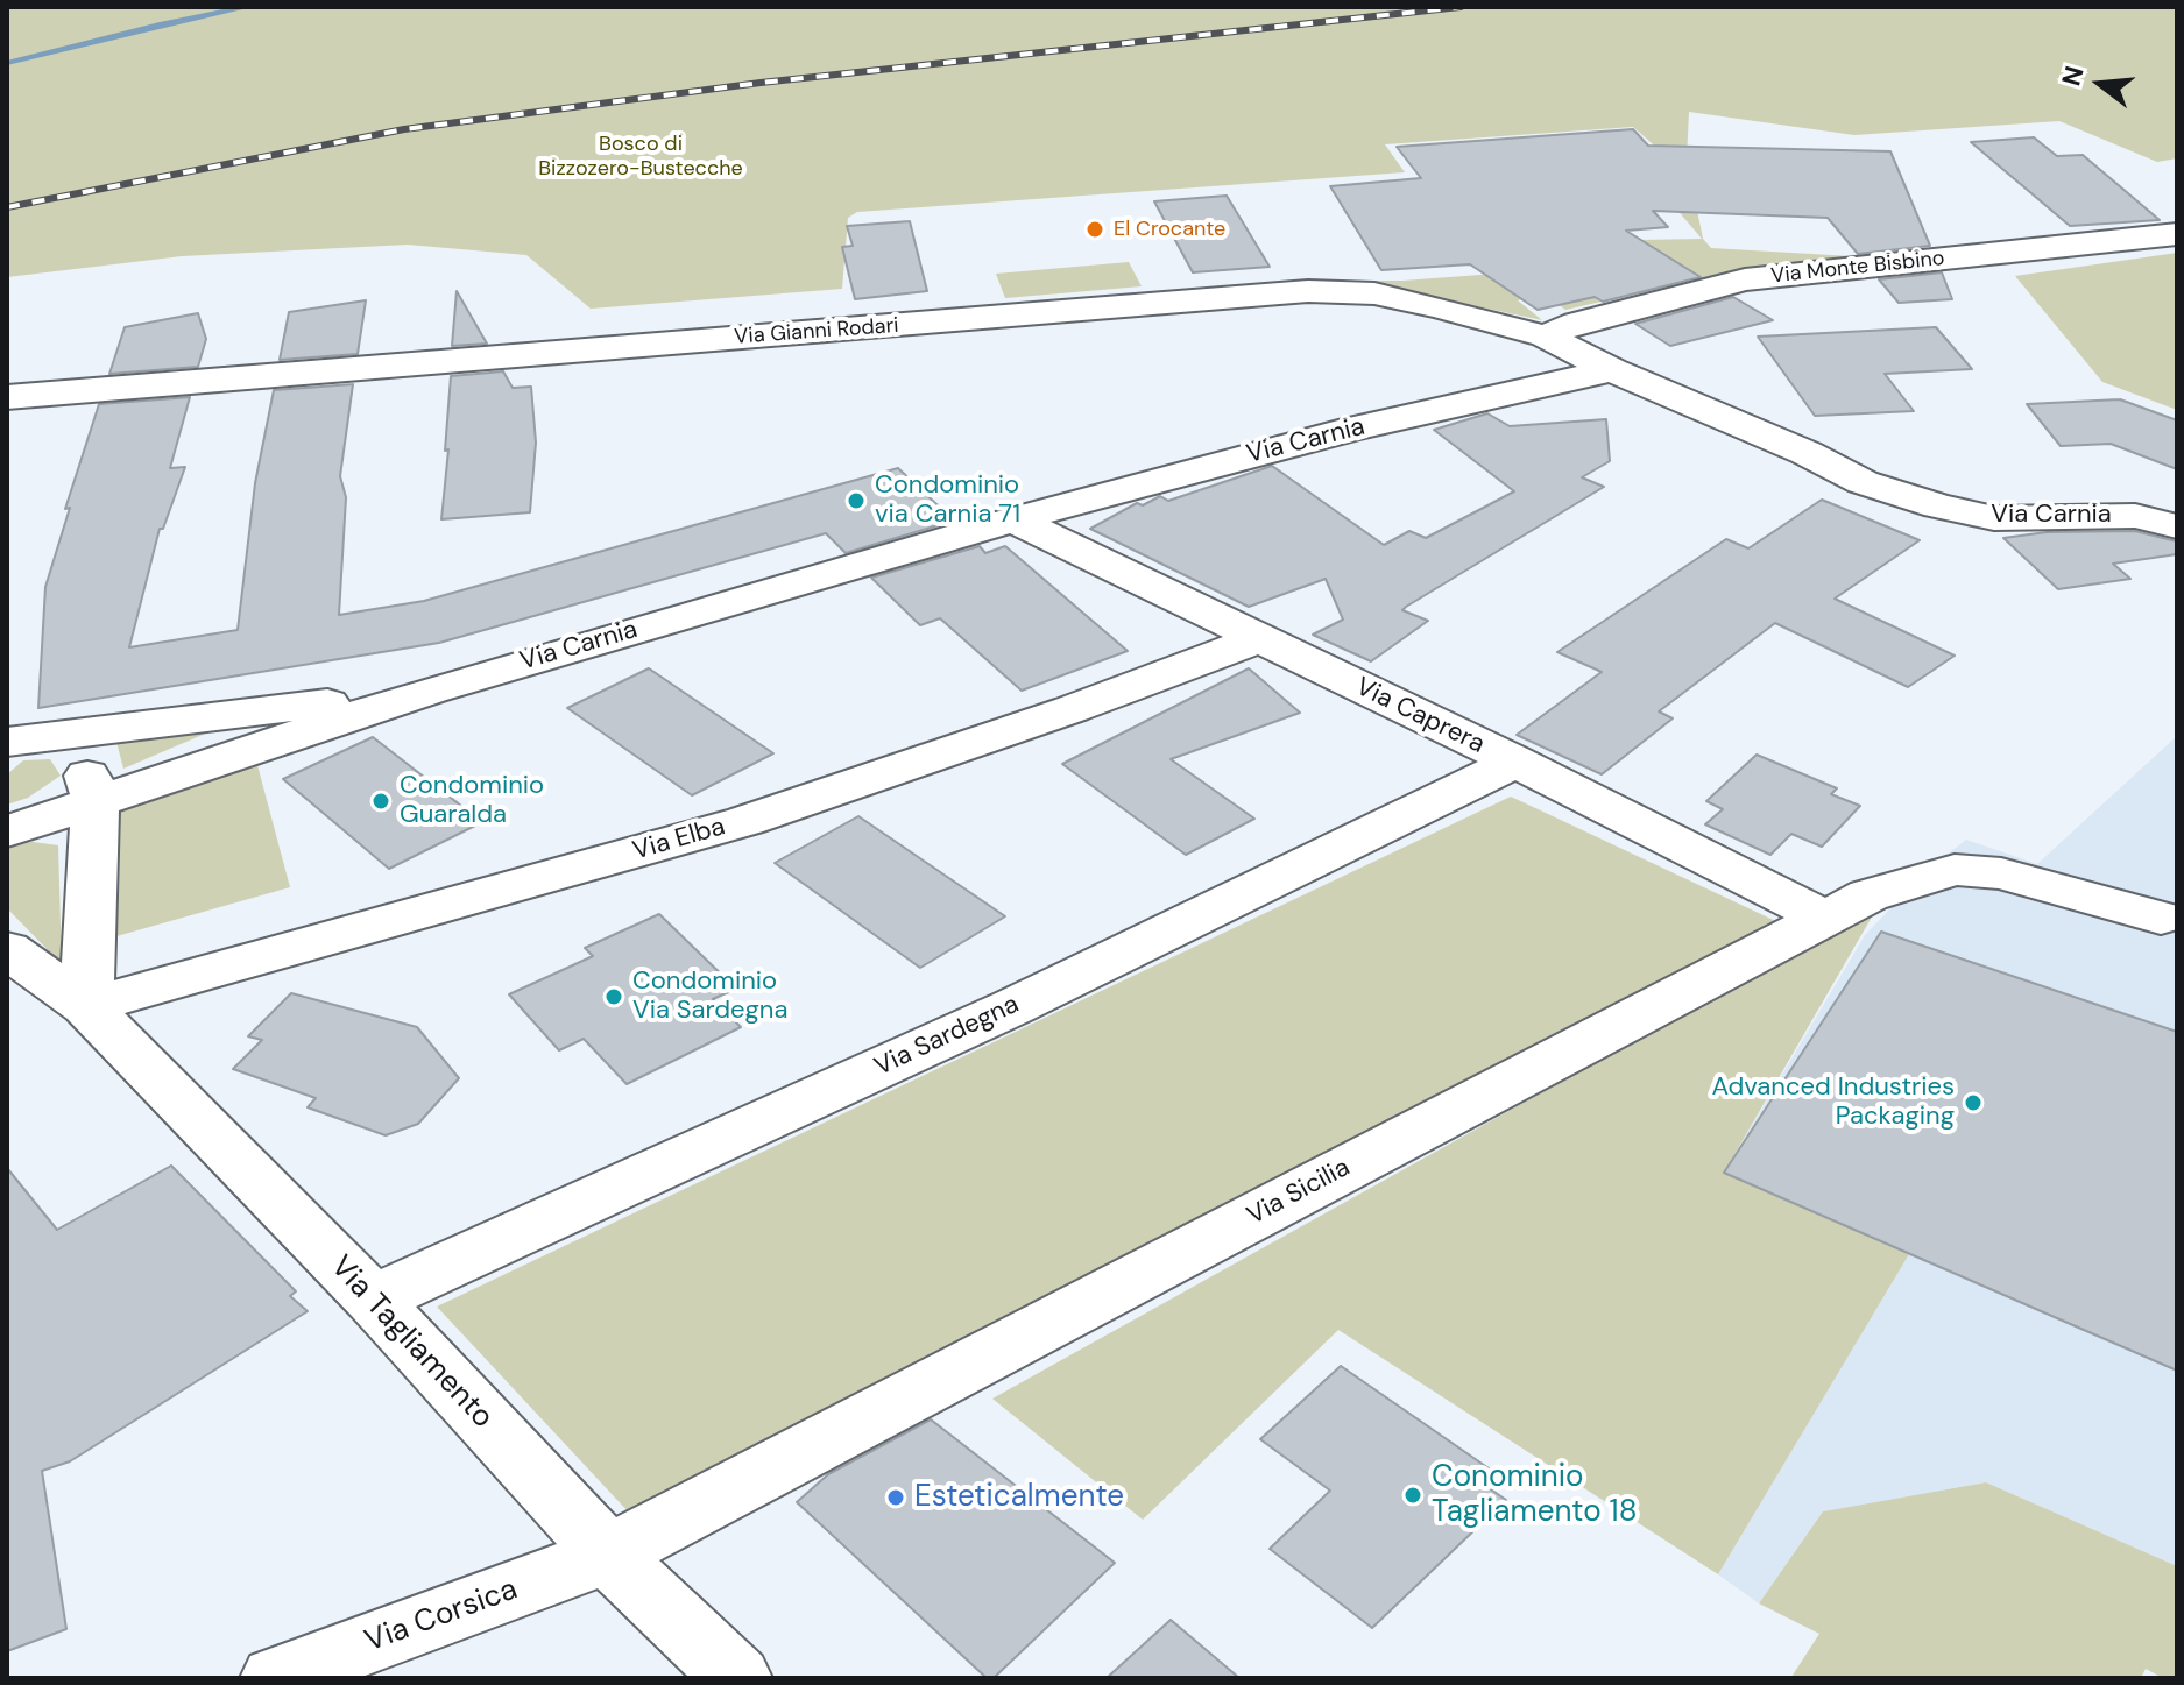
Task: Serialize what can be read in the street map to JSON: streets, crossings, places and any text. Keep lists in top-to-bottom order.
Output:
{
  "streets": {
    "street": [
      "Via Monte Bisbino",
      "Via Gianni Rodari",
      "Via Carnia",
      "Via Caprera",
      "Via Elba",
      "Via Sardegna",
      "Via Sicilia",
      "Via Tagliamento",
      "Via Corsica"
    ]
  },
  "crossings": [
    ["Via Monte Bisbino", "Via Gianni Rodari"],
    ["Via Gianni Rodari", "Via Carnia"],
    ["Via Carnia", "Via Caprera"],
    ["Via Caprera", "Via Elba"],
    ["Via Caprera", "Via Sardegna"],
    ["Via Caprera", "Via Sicilia"],
    ["Via Elba", "Via Tagliamento"],
    ["Via Sardegna", "Via Tagliamento"],
    ["Via Sicilia", "Via Tagliamento"],
    ["Via Sicilia", "Via Corsica"],
    ["Via Tagliamento", "Via Corsica"]
  ],
  "parks": ["Bosco di Bizzozero-Bustecche"],
  "places": [
    "El Crocante",
    "Condominio via Carnia 71",
    "Condominio Guaralda",
    "Condominio Via Sardegna",
    "Advanced Industries Packaging",
    "Conominio Tagliamento 18",
    "Esteticalmente"
  ],
  "north": "left"
}
